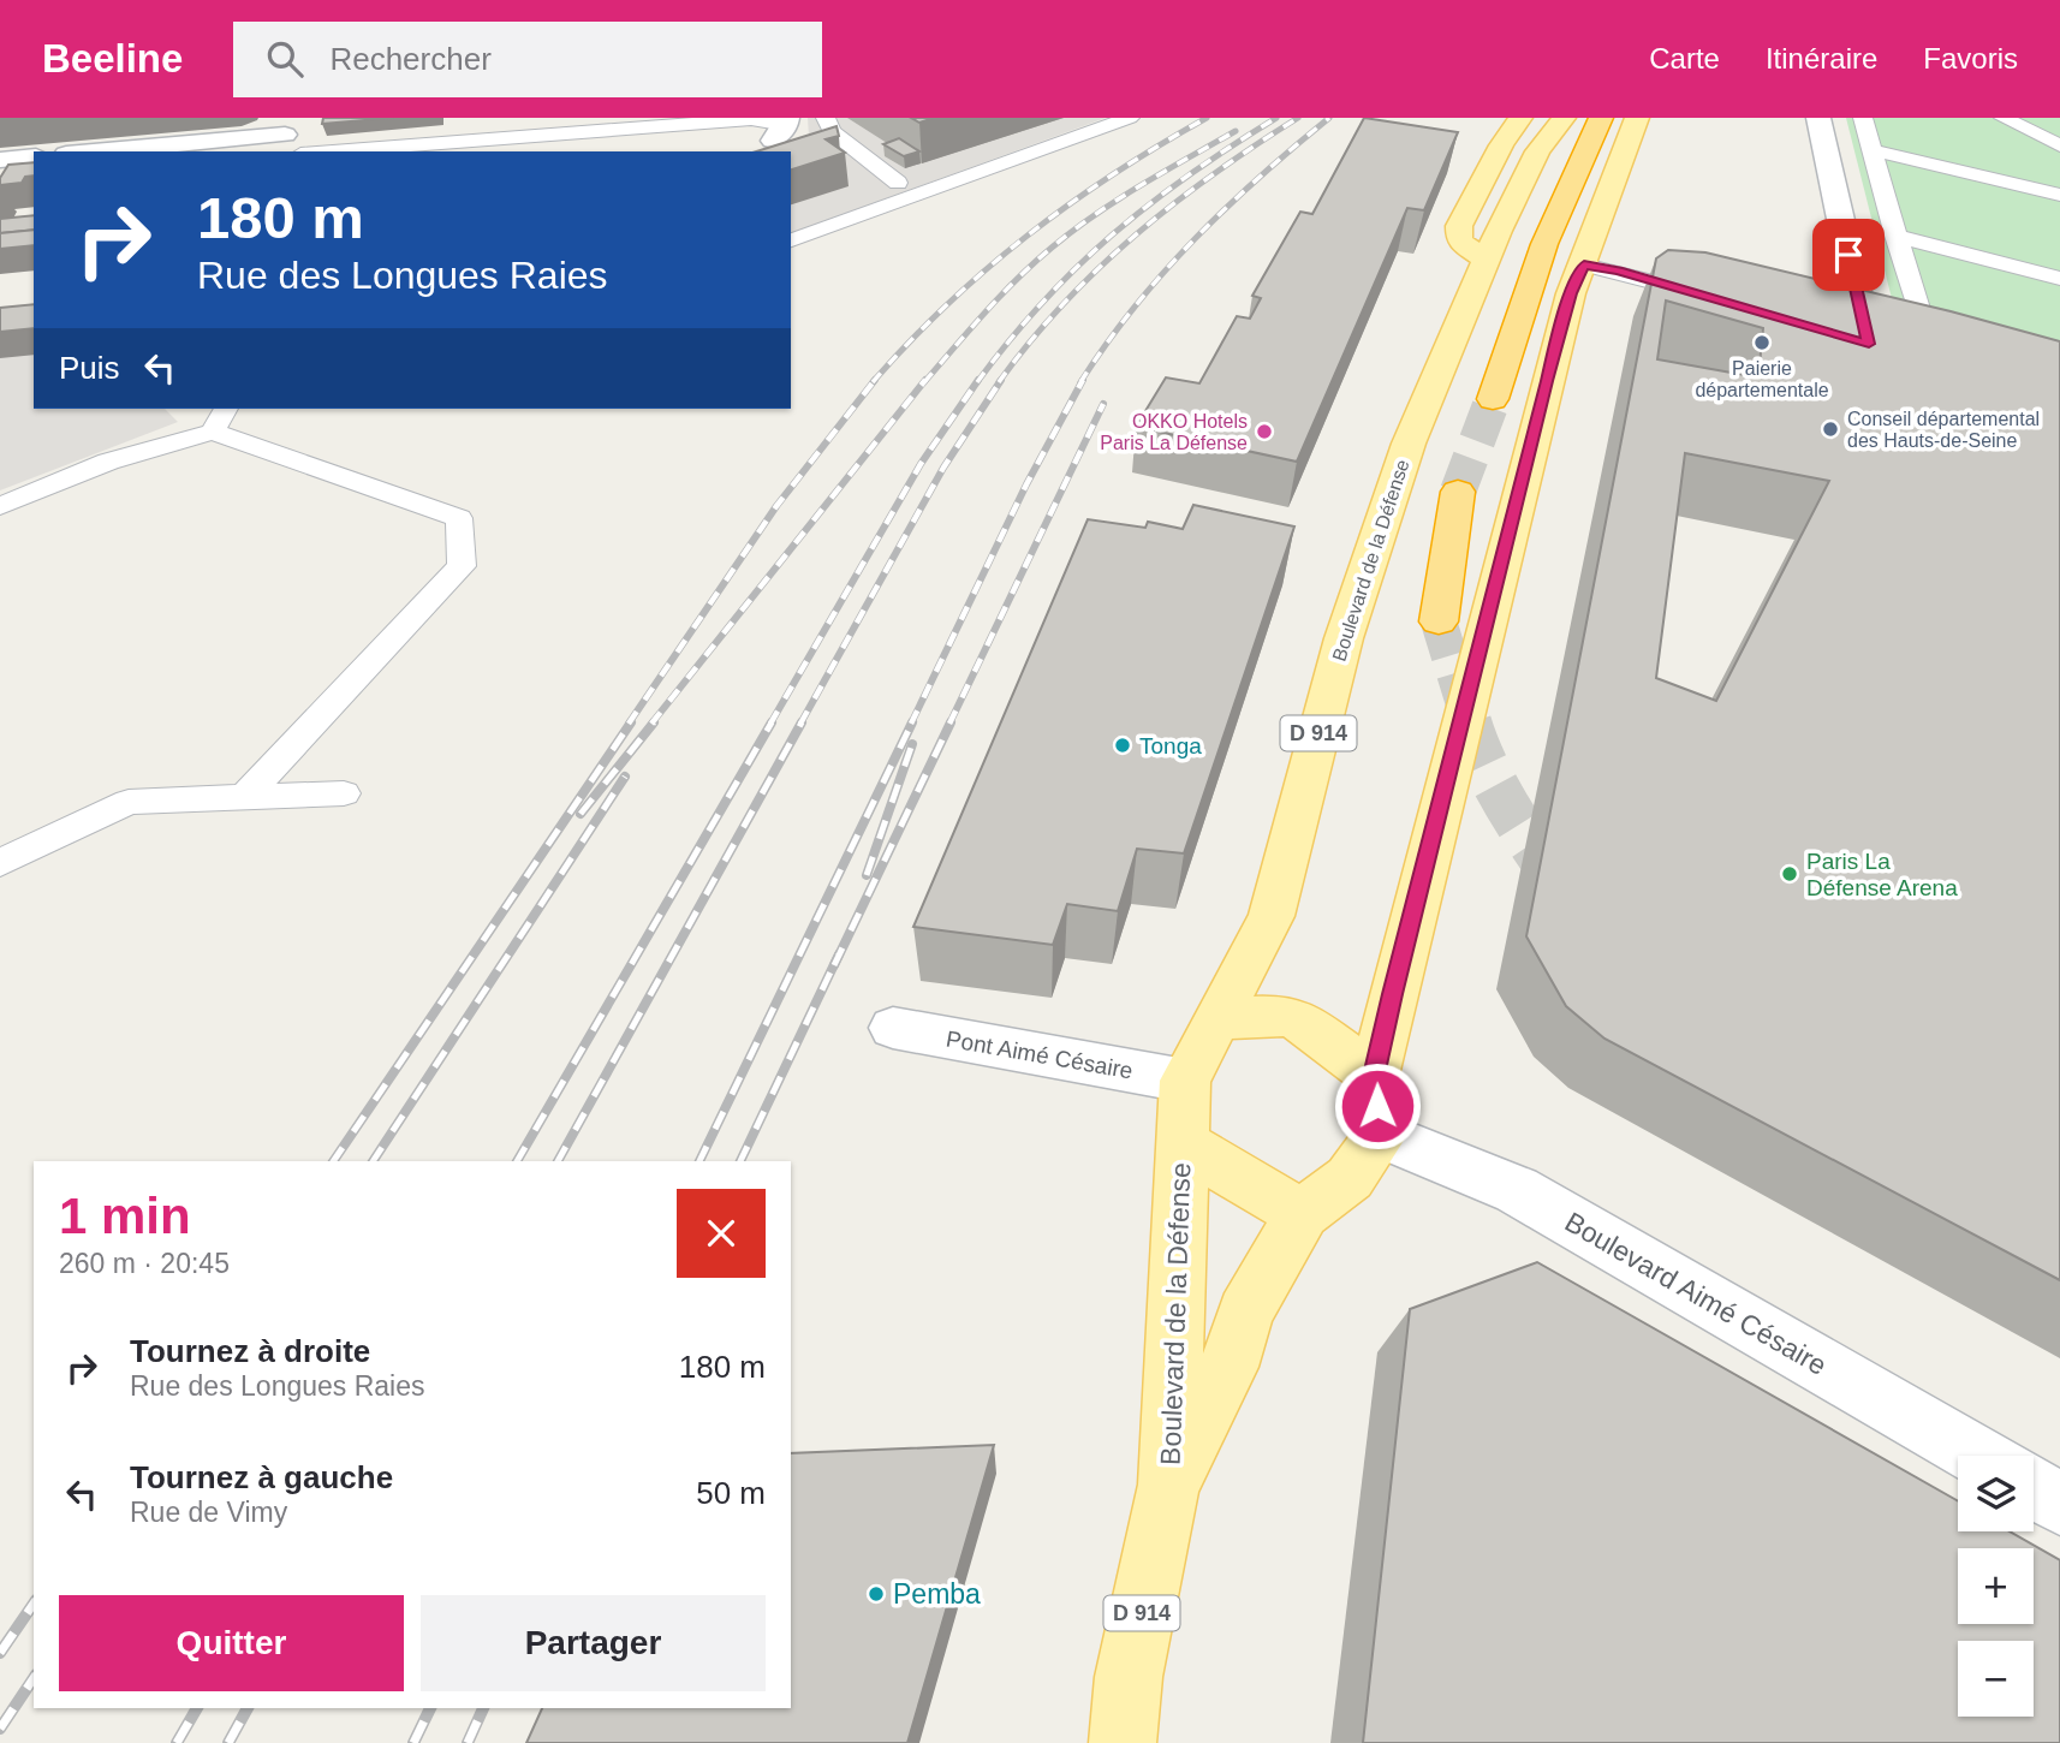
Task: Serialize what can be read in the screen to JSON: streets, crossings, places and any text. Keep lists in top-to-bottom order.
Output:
{
  "streets": {
    "main road": ["Boulevard de la Défense", "D 914"],
    "street": ["Pont Aimé Césaire", "Boulevard Aimé Césaire"]
  },
  "crossings": [
    ["Boulevard de la Défense", "Pont Aimé Césaire"],
    ["Boulevard de la Défense", "Boulevard Aimé Césaire"],
    ["Pont Aimé Césaire", "Boulevard Aimé Césaire"]
  ],
  "places": [
    "Paierie départementale",
    "Conseil départemental des Hauts-de-Seine",
    "OKKO Hotels Paris La Défense",
    "Tonga",
    "Paris La Défense Arena",
    "Pemba"
  ],
  "page": {
    "header": "Beeline",
    "search": "Rechercher",
    "nav": ["Carte", "Itinéraire", "Favoris"],
    "turn": ["180 m", "Rue des Longues Raies"],
    "then": "Puis",
    "heading": ["1 min", "260 m · 20:45"],
    "list": [
      {
        "name": "Tournez à droite",
        "note": "Rue des Longues Raies",
        "value": "180 m"
      },
      {
        "name": "Tournez à gauche",
        "note": "Rue de Vimy",
        "value": "50 m"
      }
    ],
    "map_buttons": ["+", "−"],
    "buttons": ["Quitter", "Partager"]
  }
}
